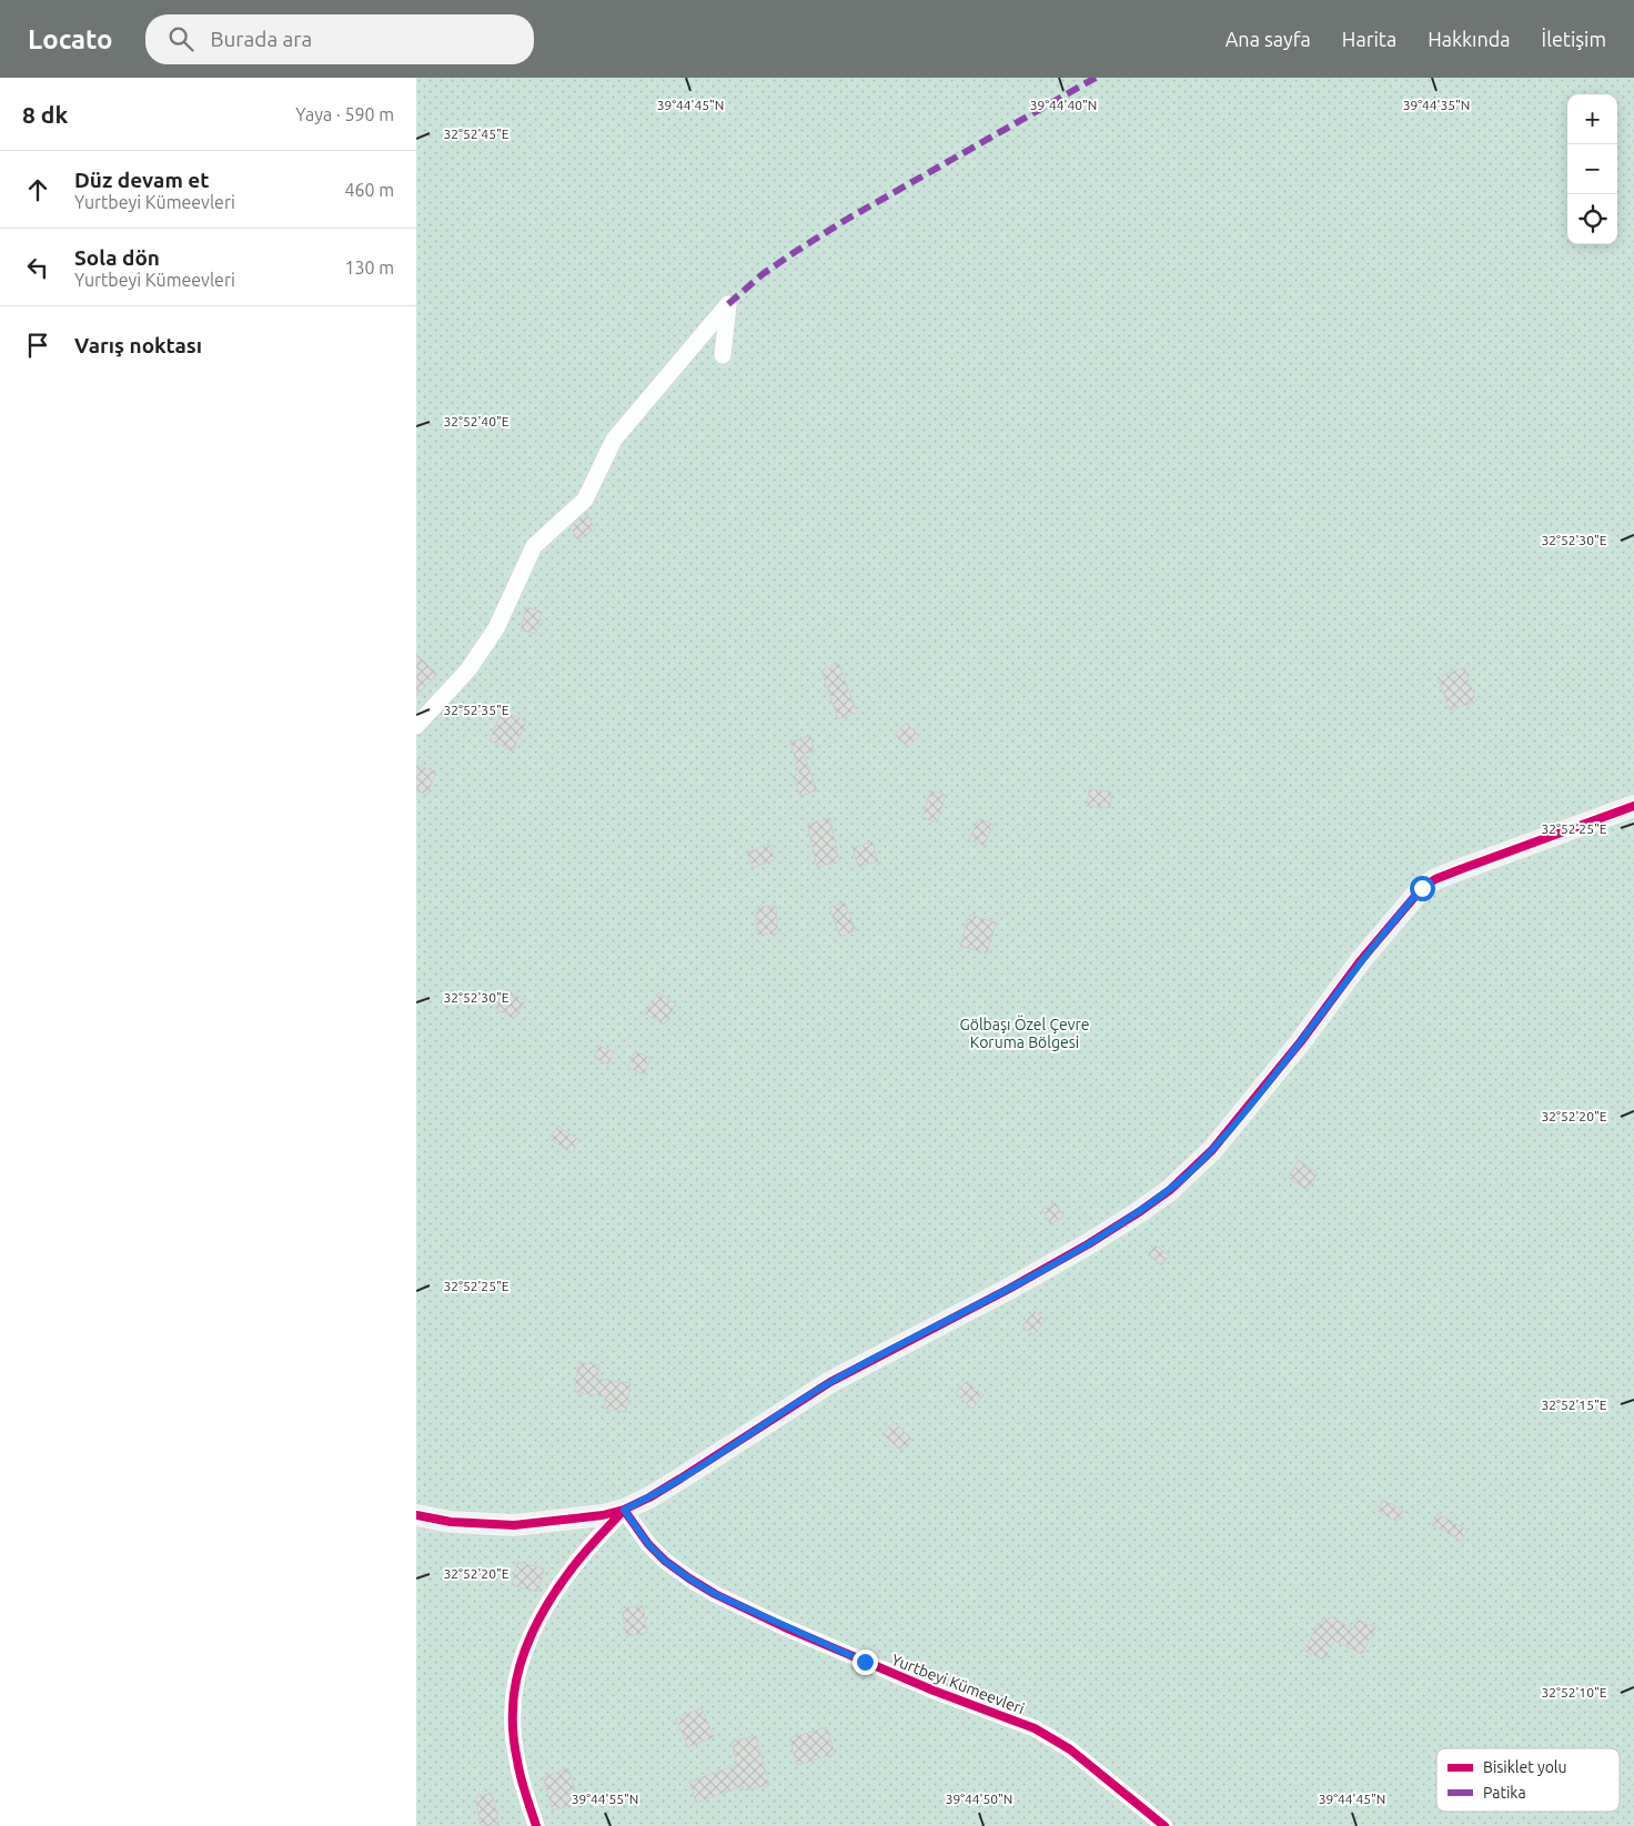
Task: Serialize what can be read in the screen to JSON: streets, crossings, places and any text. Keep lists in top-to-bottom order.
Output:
{
  "streets": {
    "street": ["Yurtbeyi Kümeevleri"]
  },
  "parks": ["Gölbaşı Özel Çevre Koruma Bölgesi"],
  "legend": ["Bisiklet yolu", "Patika"],
  "page": {
    "header": "Locato",
    "search": "Burada ara",
    "nav": [
      "Ana sayfa",
      "Harita",
      "Hakkında",
      "İletişim"
    ],
    "heading": ["8 dk", "Yaya · 590 m"],
    "map_buttons": ["+", "−"],
    "list": [
      ["Düz devam et", "Yurtbeyi Kümeevleri", "460 m"],
      ["Sola dön", "Yurtbeyi Kümeevleri", "130 m"],
      "Varış noktası"
    ]
  },
  "coordinates": [
    "39°44'45\"N",
    "39°44'40\"N",
    "39°44'35\"N",
    "32°52'45\"E",
    "32°52'40\"E",
    "32°52'30\"E",
    "32°52'35\"E",
    "32°52'25\"E",
    "32°52'20\"E",
    "32°52'15\"E",
    "32°52'10\"E",
    "39°44'55\"N",
    "39°44'50\"N"
  ]
}
